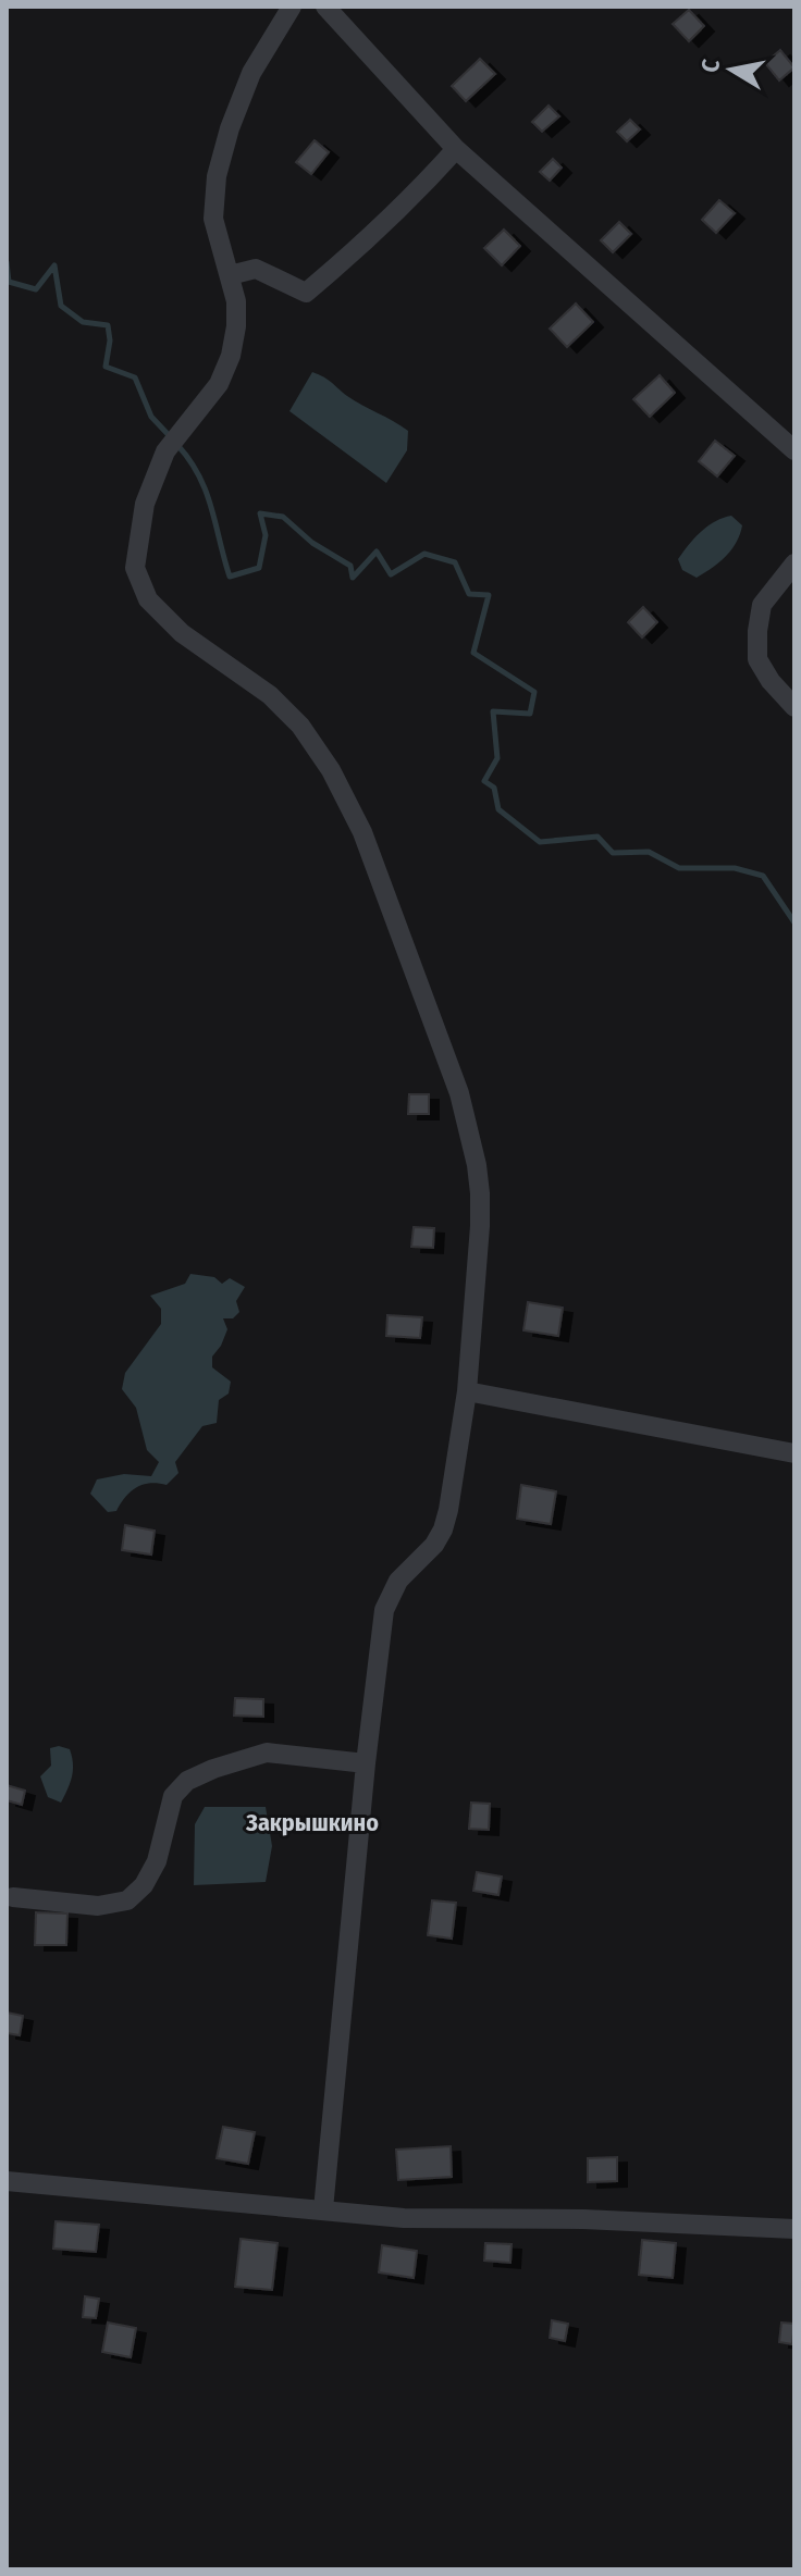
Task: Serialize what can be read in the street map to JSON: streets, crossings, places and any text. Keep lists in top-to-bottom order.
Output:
{
  "districts": ["Закрышкино"],
  "north": "left"
}
